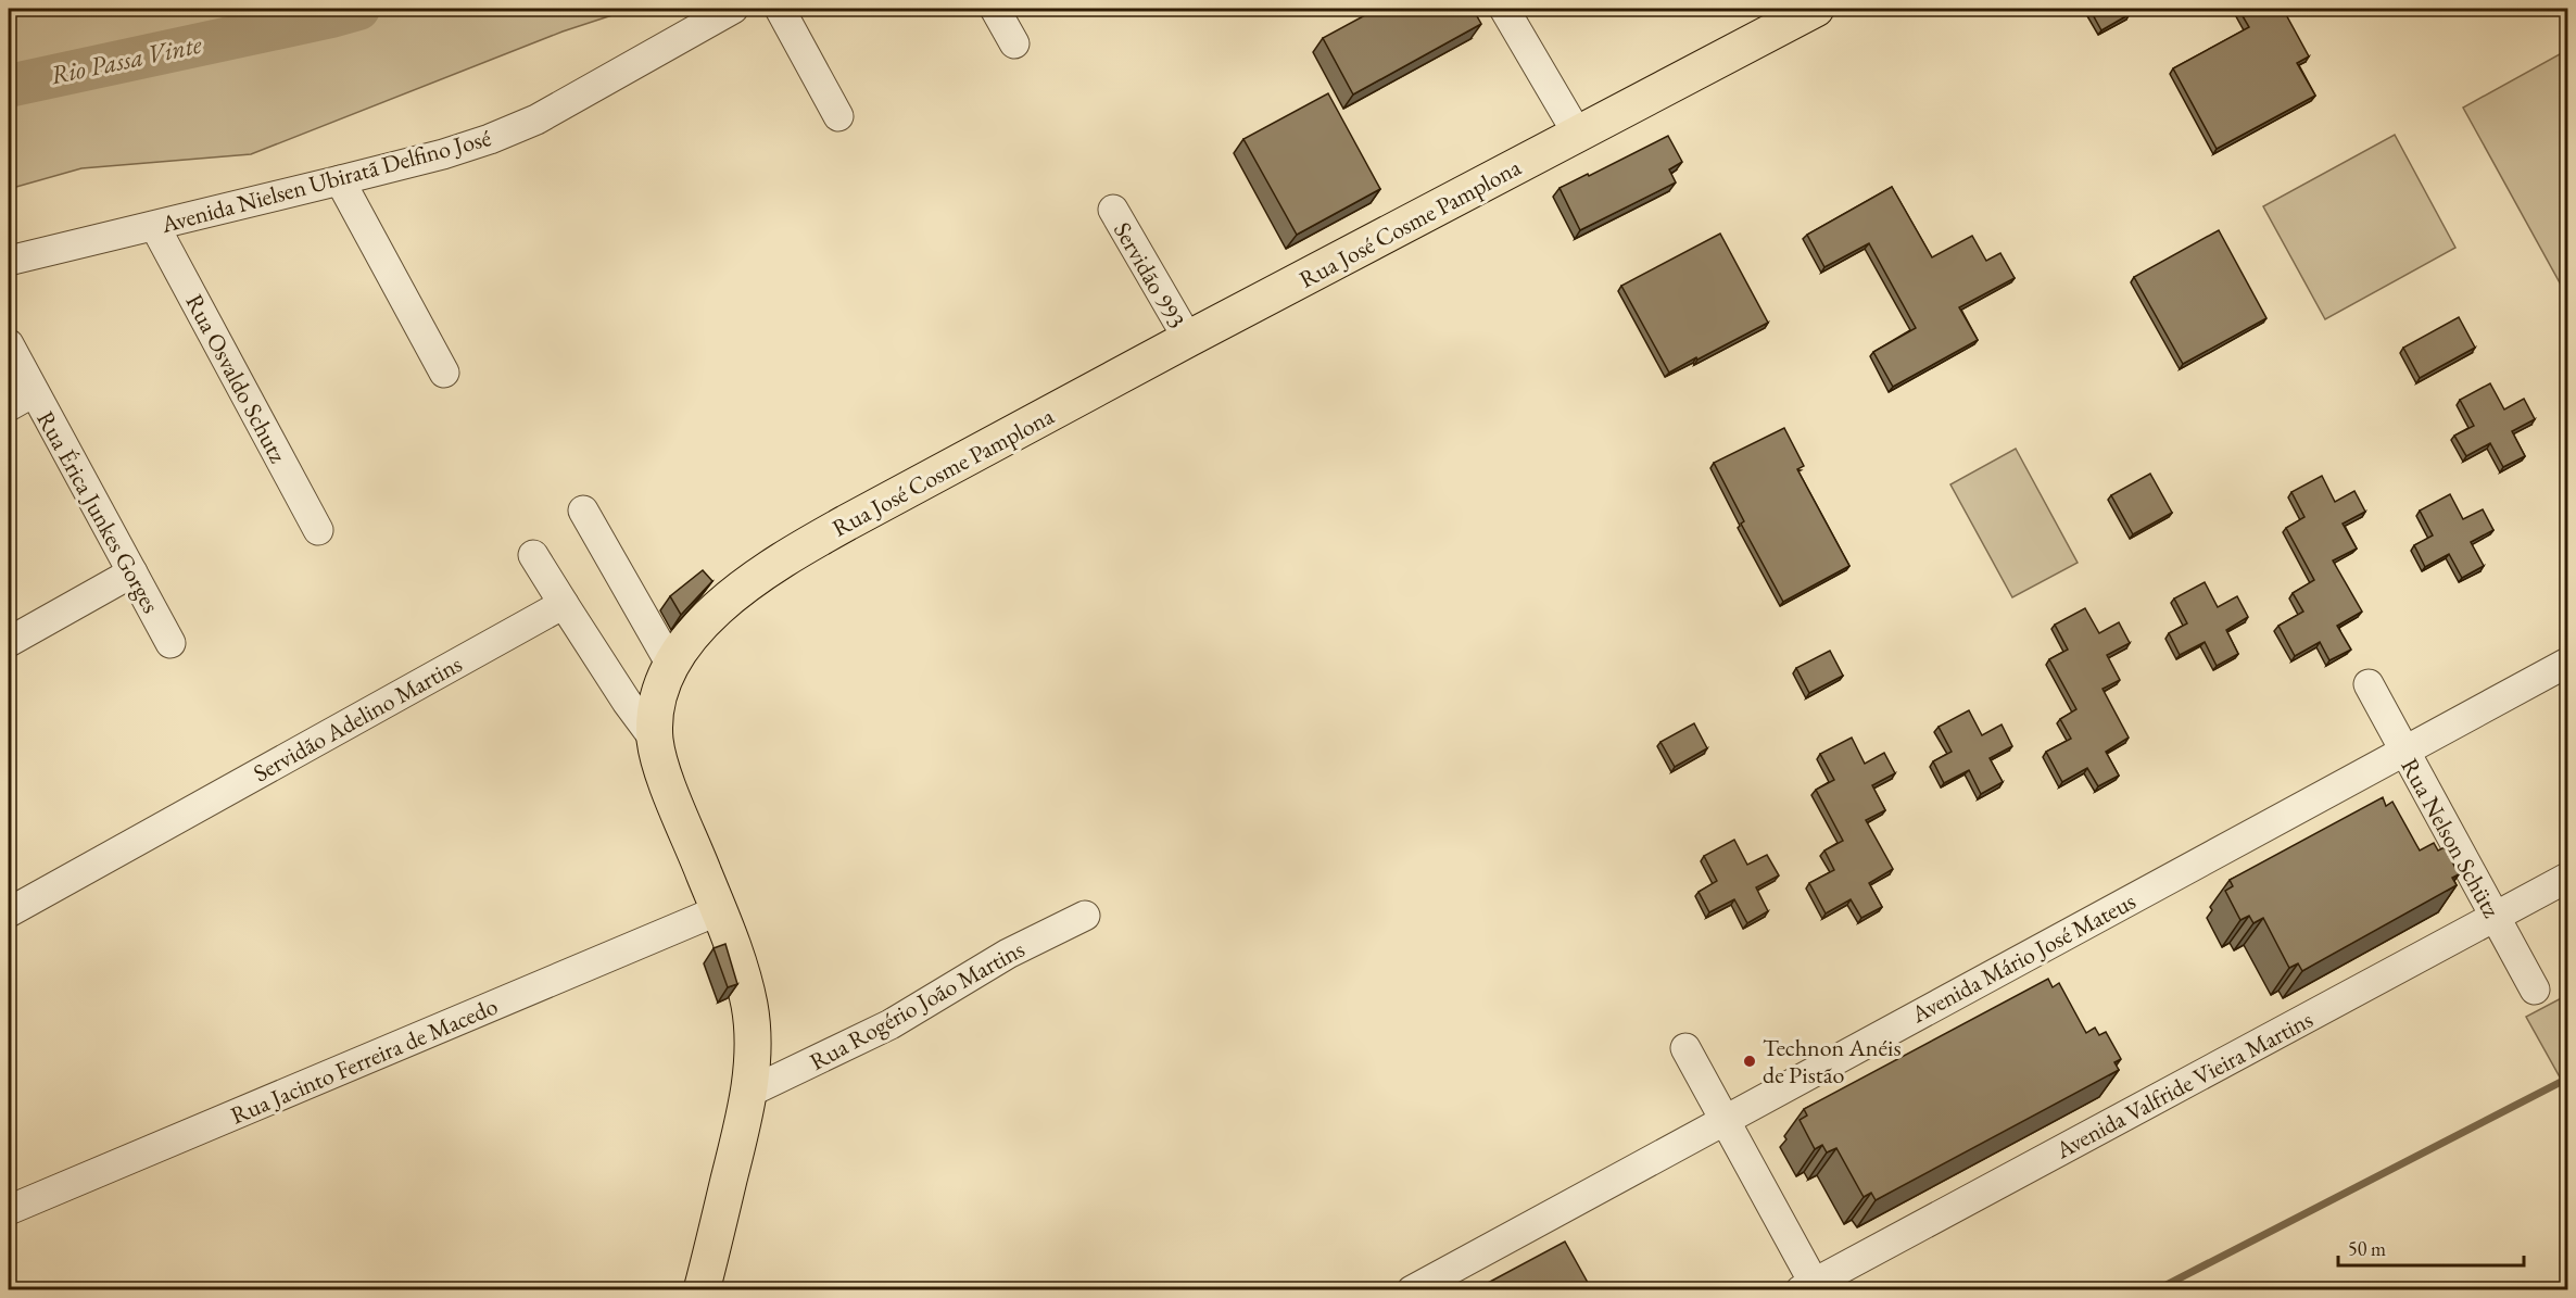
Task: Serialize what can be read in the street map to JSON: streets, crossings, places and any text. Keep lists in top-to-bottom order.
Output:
{
  "streets": {
    "main road": ["Rua José Cosme Pamplona"],
    "street": [
      "Avenida Nielsen Ubiratã Delfino José",
      "Servidão 993",
      "Rua Osvaldo Schutz",
      "Rua Érica Junkes Gorges",
      "Servidão Adelino Martins",
      "Rua Nelson Schütz",
      "Avenida Mário José Mateus",
      "Rua Rogério João Martins",
      "Rua Jacinto Ferreira de Macedo",
      "Avenida Valfride Vieira Martins"
    ]
  },
  "crossings": [
    ["Avenida Nielsen Ubiratã Delfino José", "Rua Osvaldo Schutz"],
    ["Rua José Cosme Pamplona", "Servidão 993"],
    ["Rua José Cosme Pamplona", "Rua Rogério João Martins"],
    ["Rua José Cosme Pamplona", "Rua Jacinto Ferreira de Macedo"],
    ["Rua Nelson Schütz", "Avenida Mário José Mateus"],
    ["Rua Nelson Schütz", "Avenida Valfride Vieira Martins"]
  ],
  "water": ["Rio Passa Vinte"],
  "places": ["Technon Anéis de Pistão"],
  "scale_bar": "50 m"
}
